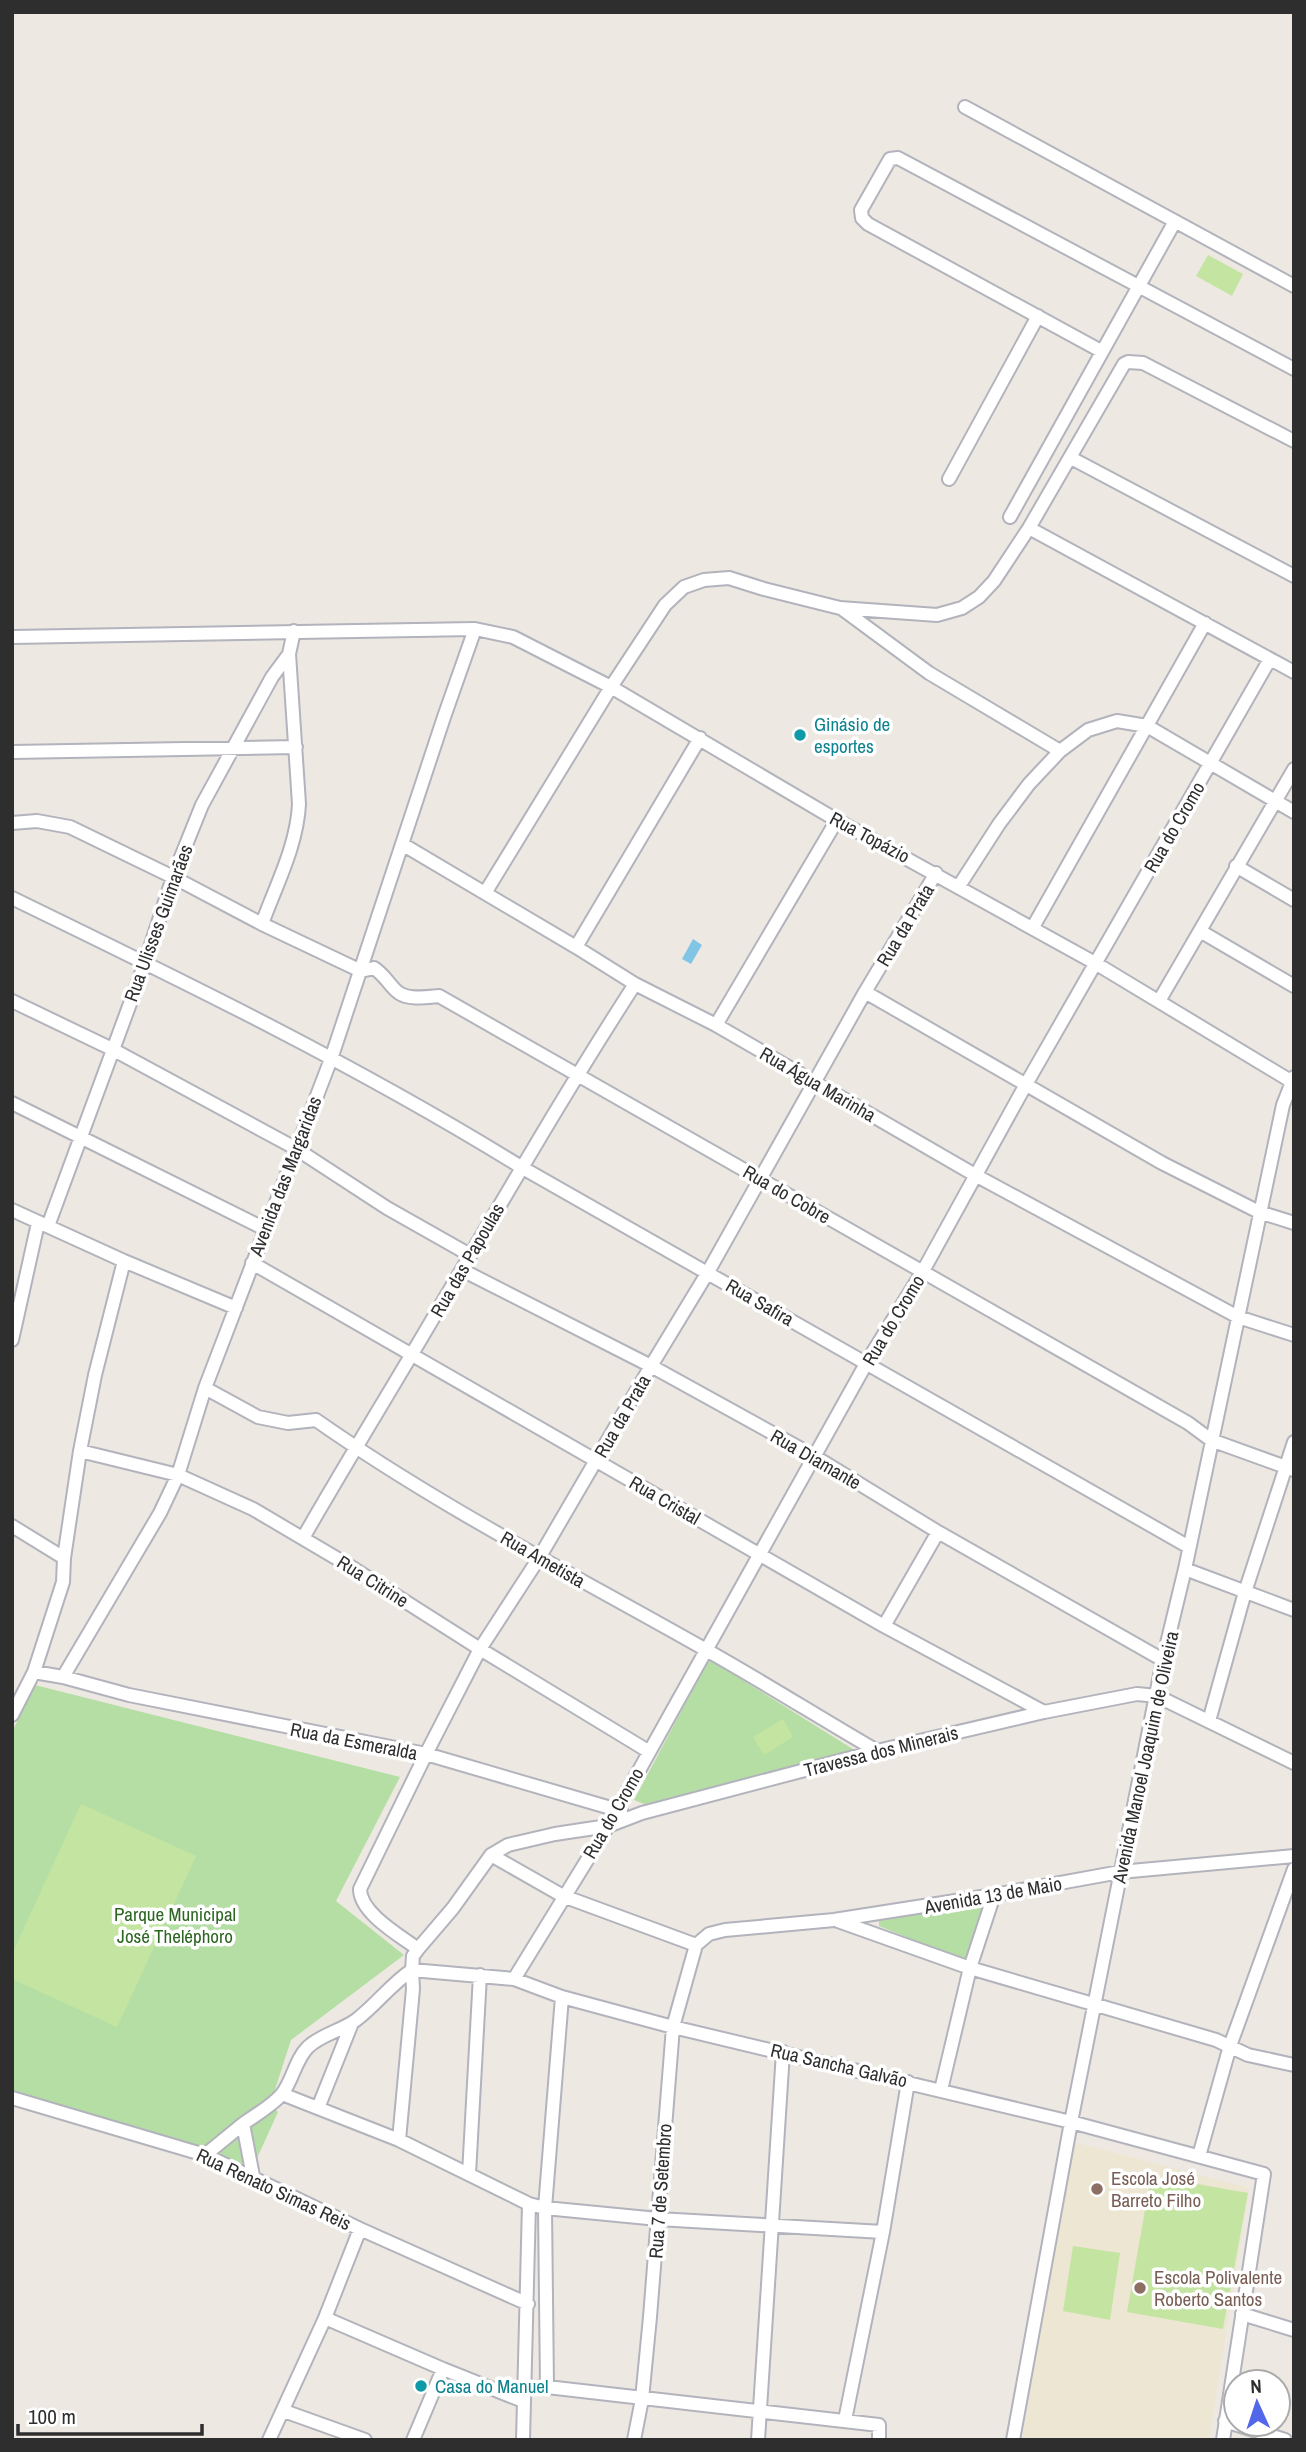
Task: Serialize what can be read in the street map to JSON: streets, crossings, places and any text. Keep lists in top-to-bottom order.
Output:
{
  "streets": {
    "street": [
      "Rua do Cromo",
      "Rua Topázio",
      "Rua Ulisses Guimarães",
      "Rua da Prata",
      "Rua Água Marinha",
      "Avenida das Margaridas",
      "Rua do Cobre",
      "Rua das Papoulas",
      "Rua Safira",
      "Rua Diamante",
      "Rua Cristal",
      "Rua Ametista",
      "Rua Citrine",
      "Rua da Esmeralda",
      "Travessa dos Minerais",
      "Avenida Manoel Joaquim de Oliveira",
      "Avenida 13 de Maio",
      "Rua Sancha Galvão",
      "Rua Renato Simas Reis",
      "Rua 7 de Setembro"
    ]
  },
  "crossings": [
    ["Rua do Cromo", "Rua Topázio"],
    ["Rua do Cromo", "Rua Água Marinha"],
    ["Rua do Cromo", "Rua do Cobre"],
    ["Rua do Cromo", "Rua Safira"],
    ["Rua do Cromo", "Rua Diamante"],
    ["Rua do Cromo", "Rua Cristal"],
    ["Rua do Cromo", "Rua Ametista"],
    ["Rua do Cromo", "Rua Citrine"],
    ["Rua do Cromo", "Rua da Esmeralda"],
    ["Rua do Cromo", "Travessa dos Minerais"],
    ["Rua do Cromo", "Rua Sancha Galvão"],
    ["Rua Topázio", "Rua Ulisses Guimarães"],
    ["Rua Topázio", "Rua da Prata"],
    ["Rua Topázio", "Avenida das Margaridas"],
    ["Rua Topázio", "Avenida Manoel Joaquim de Oliveira"],
    ["Rua Ulisses Guimarães", "Rua Safira"],
    ["Rua da Prata", "Rua Água Marinha"],
    ["Rua da Prata", "Rua do Cobre"],
    ["Rua da Prata", "Rua Safira"],
    ["Rua da Prata", "Rua Diamante"],
    ["Rua da Prata", "Rua Cristal"],
    ["Rua da Prata", "Rua Ametista"],
    ["Rua da Prata", "Rua Citrine"],
    ["Rua da Prata", "Rua da Esmeralda"],
    ["Rua Água Marinha", "Avenida das Margaridas"],
    ["Rua Água Marinha", "Rua das Papoulas"],
    ["Rua Água Marinha", "Avenida Manoel Joaquim de Oliveira"],
    ["Avenida das Margaridas", "Rua do Cobre"],
    ["Avenida das Margaridas", "Rua Safira"],
    ["Avenida das Margaridas", "Rua Cristal"],
    ["Avenida das Margaridas", "Rua Ametista"],
    ["Avenida das Margaridas", "Rua Citrine"],
    ["Avenida das Margaridas", "Rua da Esmeralda"],
    ["Rua do Cobre", "Rua das Papoulas"],
    ["Rua do Cobre", "Avenida Manoel Joaquim de Oliveira"],
    ["Rua das Papoulas", "Rua Safira"],
    ["Rua das Papoulas", "Rua Diamante"],
    ["Rua das Papoulas", "Rua Cristal"],
    ["Rua das Papoulas", "Rua Ametista"],
    ["Rua das Papoulas", "Rua Citrine"],
    ["Rua Safira", "Avenida Manoel Joaquim de Oliveira"],
    ["Rua Diamante", "Avenida Manoel Joaquim de Oliveira"],
    ["Rua Cristal", "Travessa dos Minerais"],
    ["Rua Ametista", "Travessa dos Minerais"],
    ["Rua da Esmeralda", "Travessa dos Minerais"],
    ["Travessa dos Minerais", "Avenida Manoel Joaquim de Oliveira"],
    ["Avenida Manoel Joaquim de Oliveira", "Avenida 13 de Maio"],
    ["Avenida Manoel Joaquim de Oliveira", "Rua Sancha Galvão"],
    ["Avenida 13 de Maio", "Rua 7 de Setembro"],
    ["Rua Sancha Galvão", "Rua 7 de Setembro"]
  ],
  "parks": ["Parque Municipal José Theléphoro"],
  "places": [
    "Ginásio de esportes",
    "Escola José Barreto Filho",
    "Escola Polivalente Roberto Santos",
    "Casa do Manuel"
  ],
  "scale_bar": "100 m",
  "north": "top"
}
